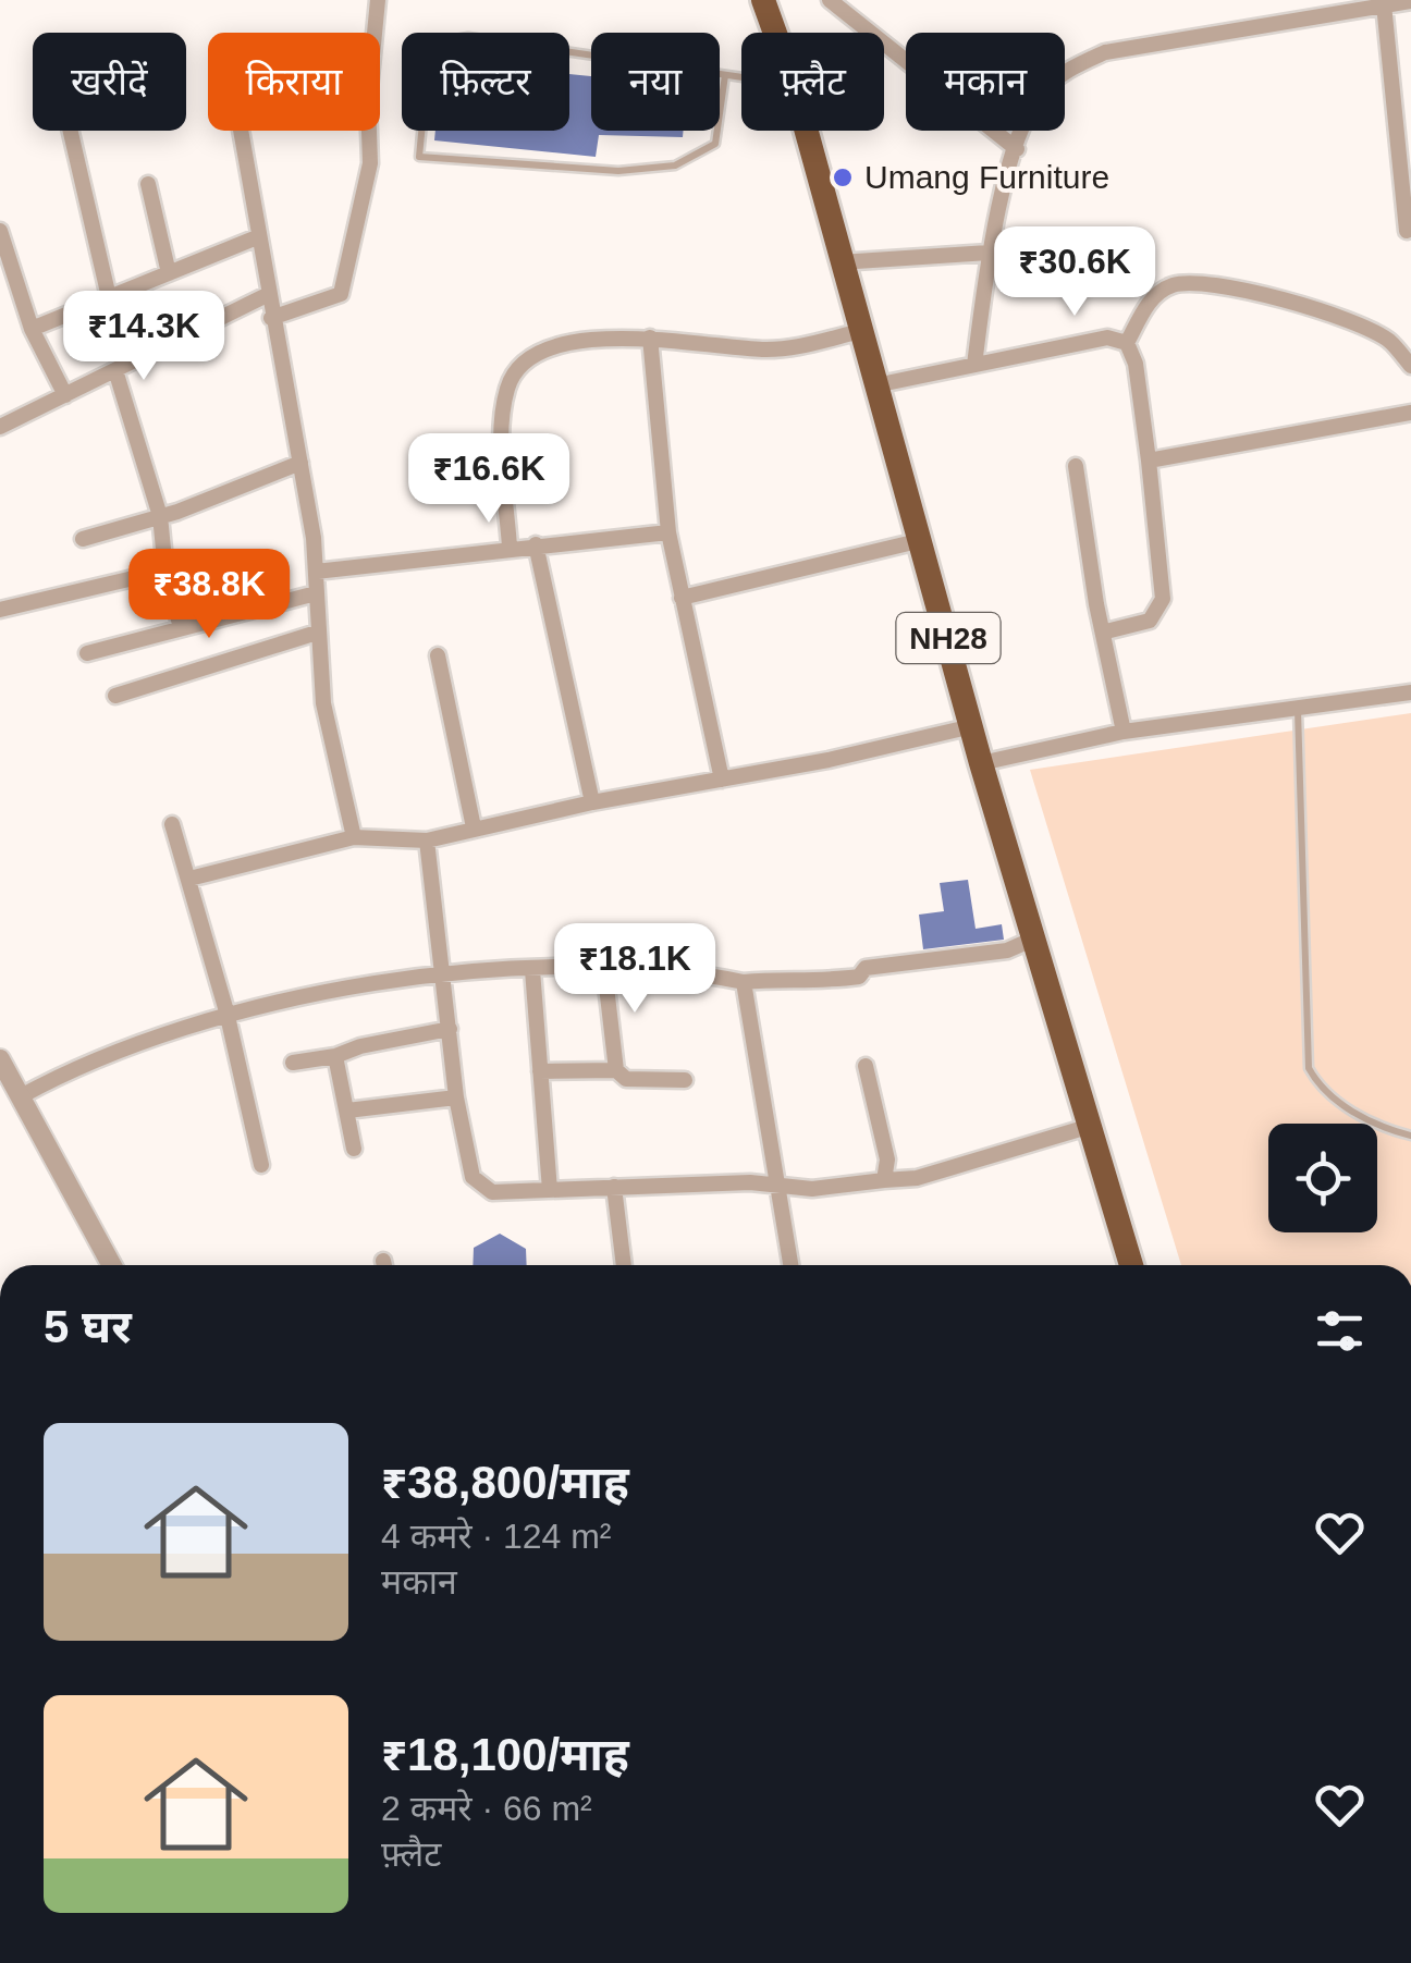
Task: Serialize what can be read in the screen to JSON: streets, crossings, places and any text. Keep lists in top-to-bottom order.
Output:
{
  "streets": {
    "highway": ["NH28"]
  },
  "places": ["Umang Furniture"],
  "page": {
    "chip": [
      "खरीदें",
      "किराया",
      "फ़िल्टर",
      "नया",
      "फ़्लैट",
      "मकान"
    ],
    "price": [
      "₹30.6K",
      "₹14.3K",
      "₹16.6K",
      "₹38.8K",
      "₹18.1K"
    ],
    "heading": "5 घर",
    "list": [
      {
        "name": "₹38,800/माह",
        "note": "4 कमरे · 124 m² · मकान"
      },
      {
        "name": "₹18,100/माह",
        "note": "2 कमरे · 66 m² · फ़्लैट"
      }
    ]
  }
}
